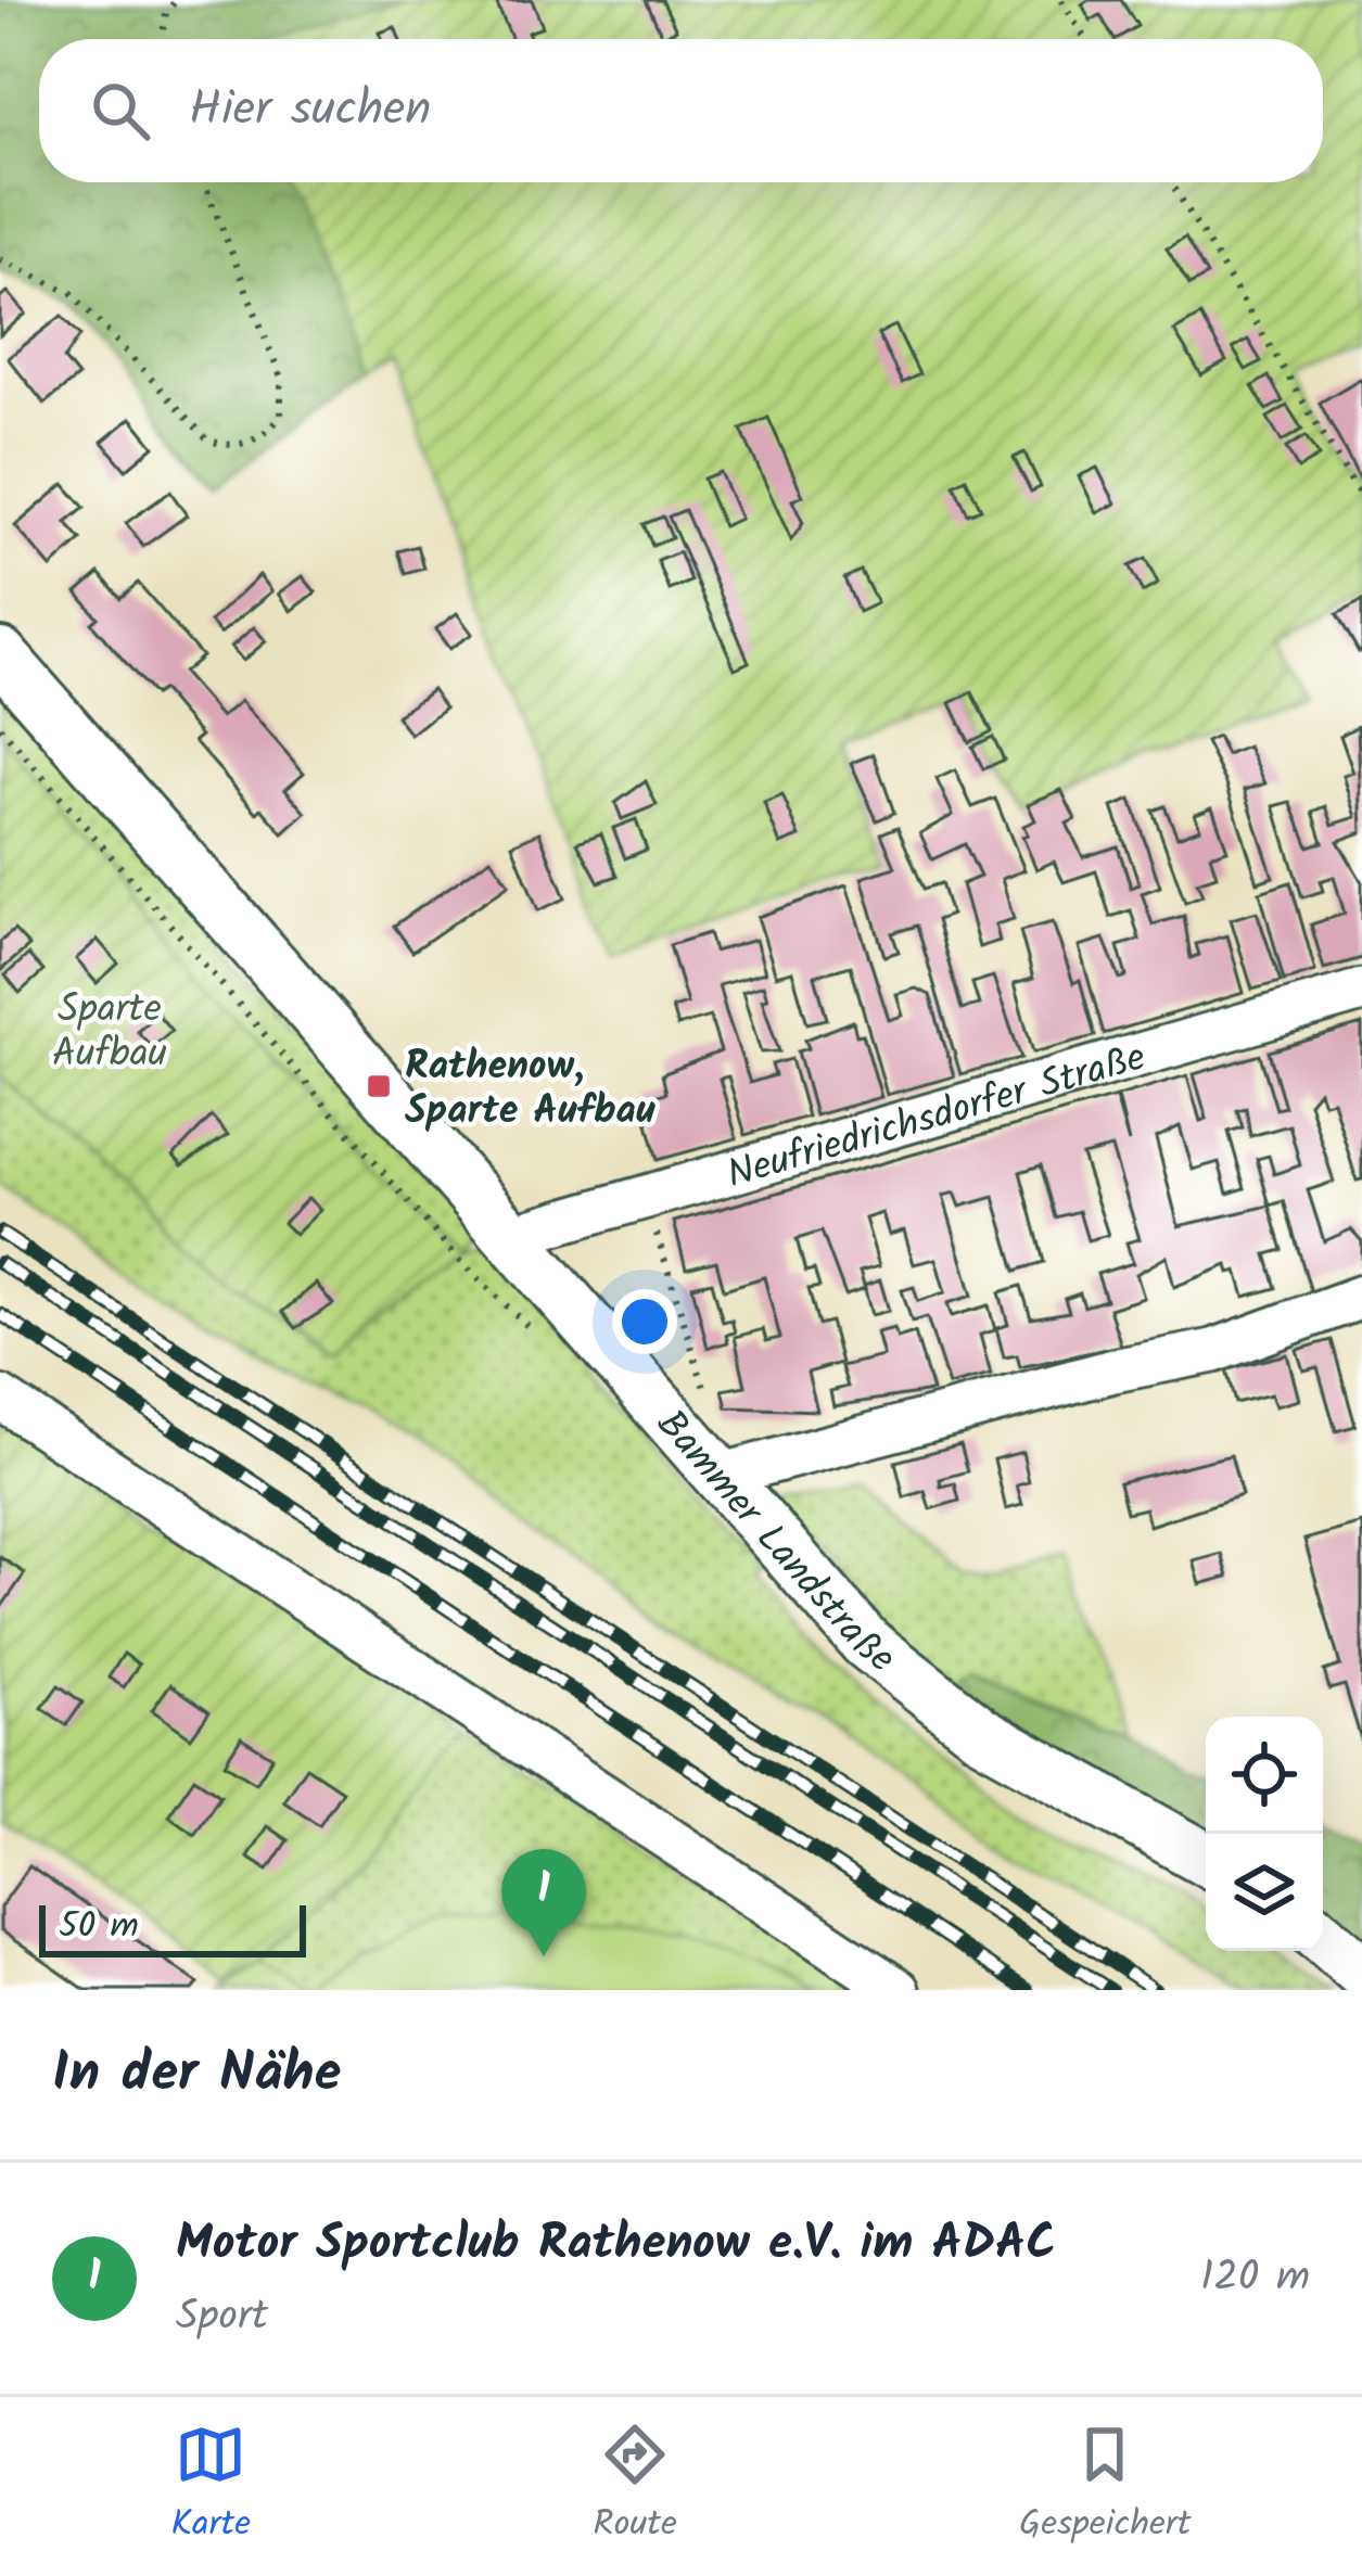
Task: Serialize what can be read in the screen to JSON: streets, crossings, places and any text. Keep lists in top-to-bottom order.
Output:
{
  "streets": {
    "main road": ["Bammer Landstraße"],
    "street": ["Neufriedrichsdorfer Straße"]
  },
  "crossings": [
    ["Neufriedrichsdorfer Straße", "Bammer Landstraße"]
  ],
  "parks": ["Sparte Aufbau"],
  "places": {
    "transit": ["Rathenow, Sparte Aufbau"]
  },
  "scale_bar": "50 m",
  "page": {
    "search": "Hier suchen",
    "pins": "1",
    "scale": "50 m",
    "heading": "In der Nähe",
    "list": [
      {
        "mark": "1",
        "name": "Motor Sportclub Rathenow e.V. im ADAC",
        "note": "Sport",
        "value": "120 m"
      }
    ],
    "nav": ["Karte", "Route", "Gespeichert"]
  }
}
